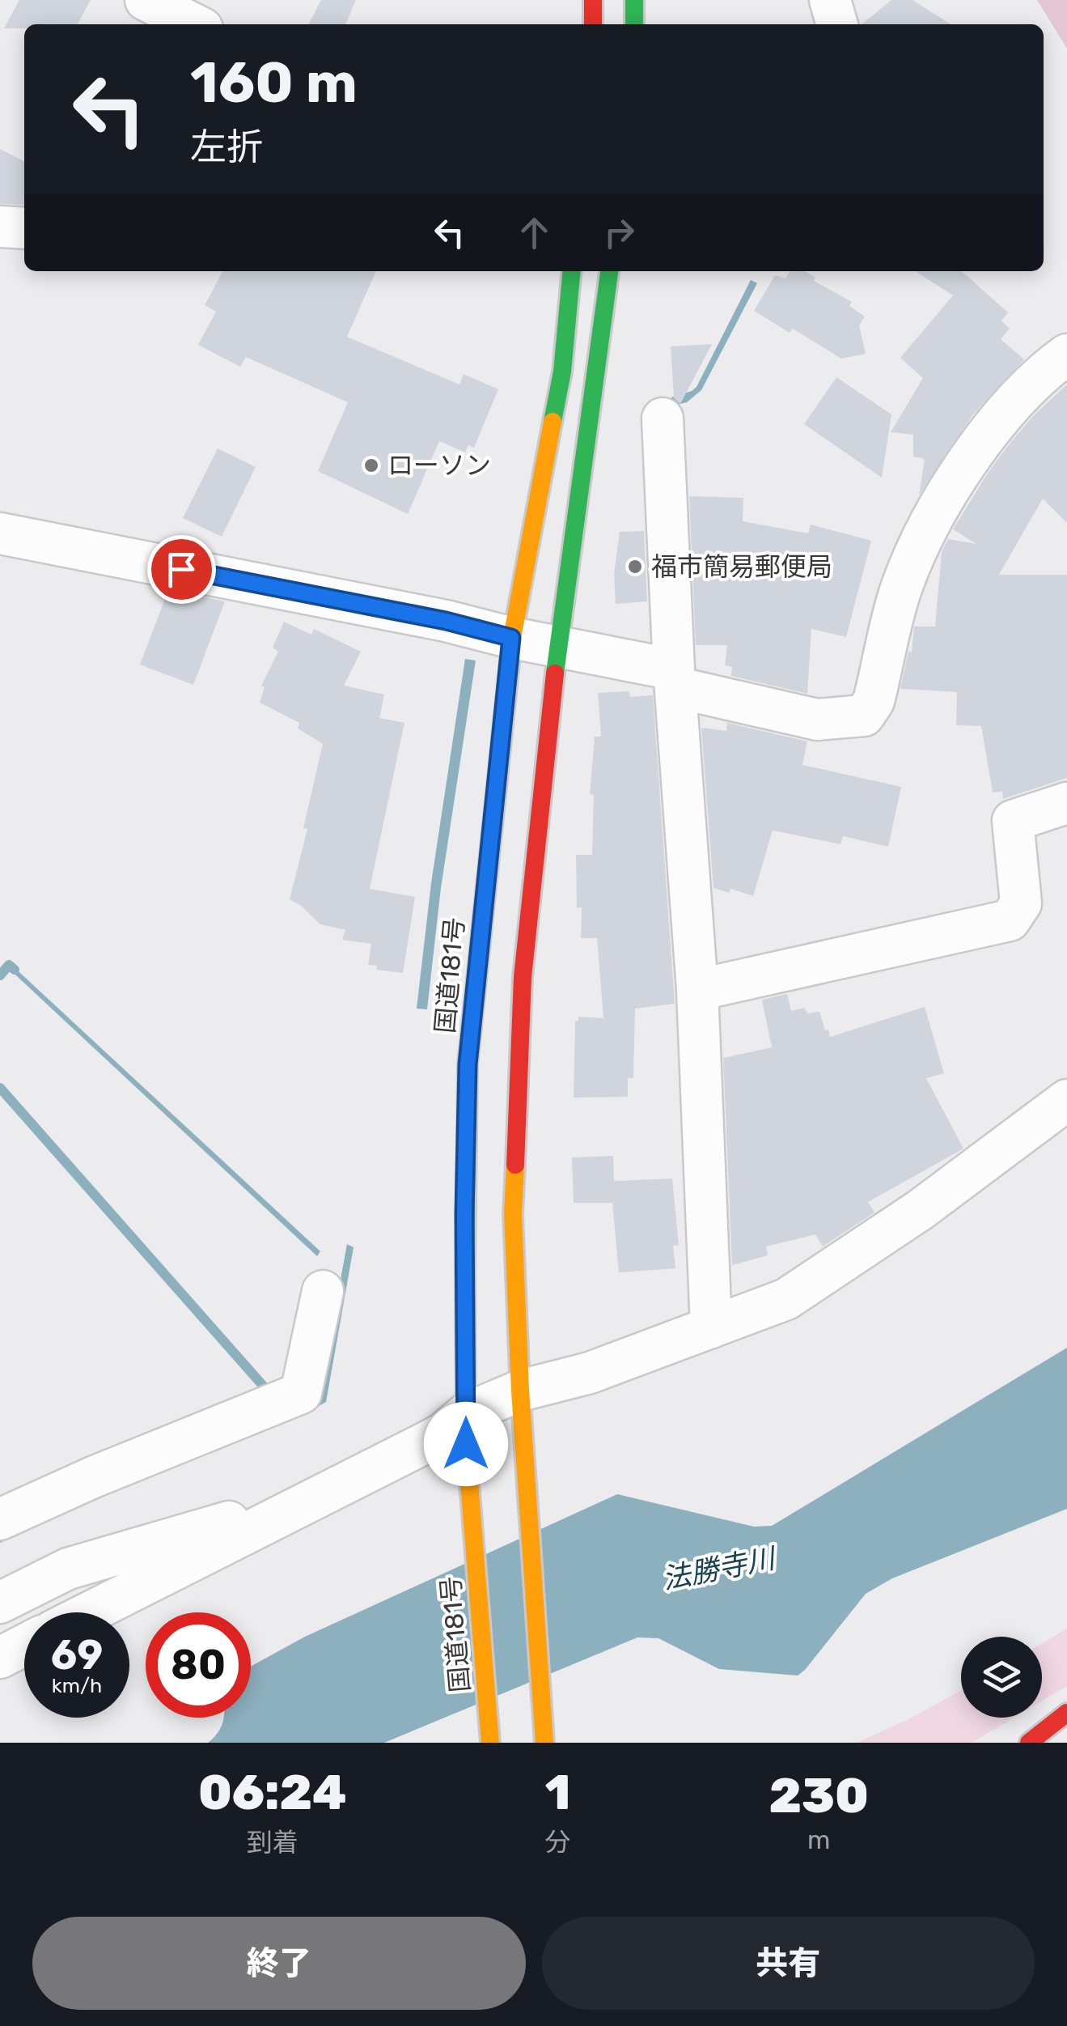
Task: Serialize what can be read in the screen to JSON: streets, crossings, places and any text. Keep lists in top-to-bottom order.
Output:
{
  "streets": {
    "main road": ["国道181号"]
  },
  "water": ["法勝寺川"],
  "places": ["ローソン", "福市簡易郵便局"],
  "page": {
    "turn": ["160 m", "左折"],
    "speed": "69 km/h",
    "limit": "80",
    "eta": [
      "06:24",
      "到着",
      "1",
      "分",
      "230",
      "m"
    ],
    "buttons": ["終了", "共有"]
  }
}
